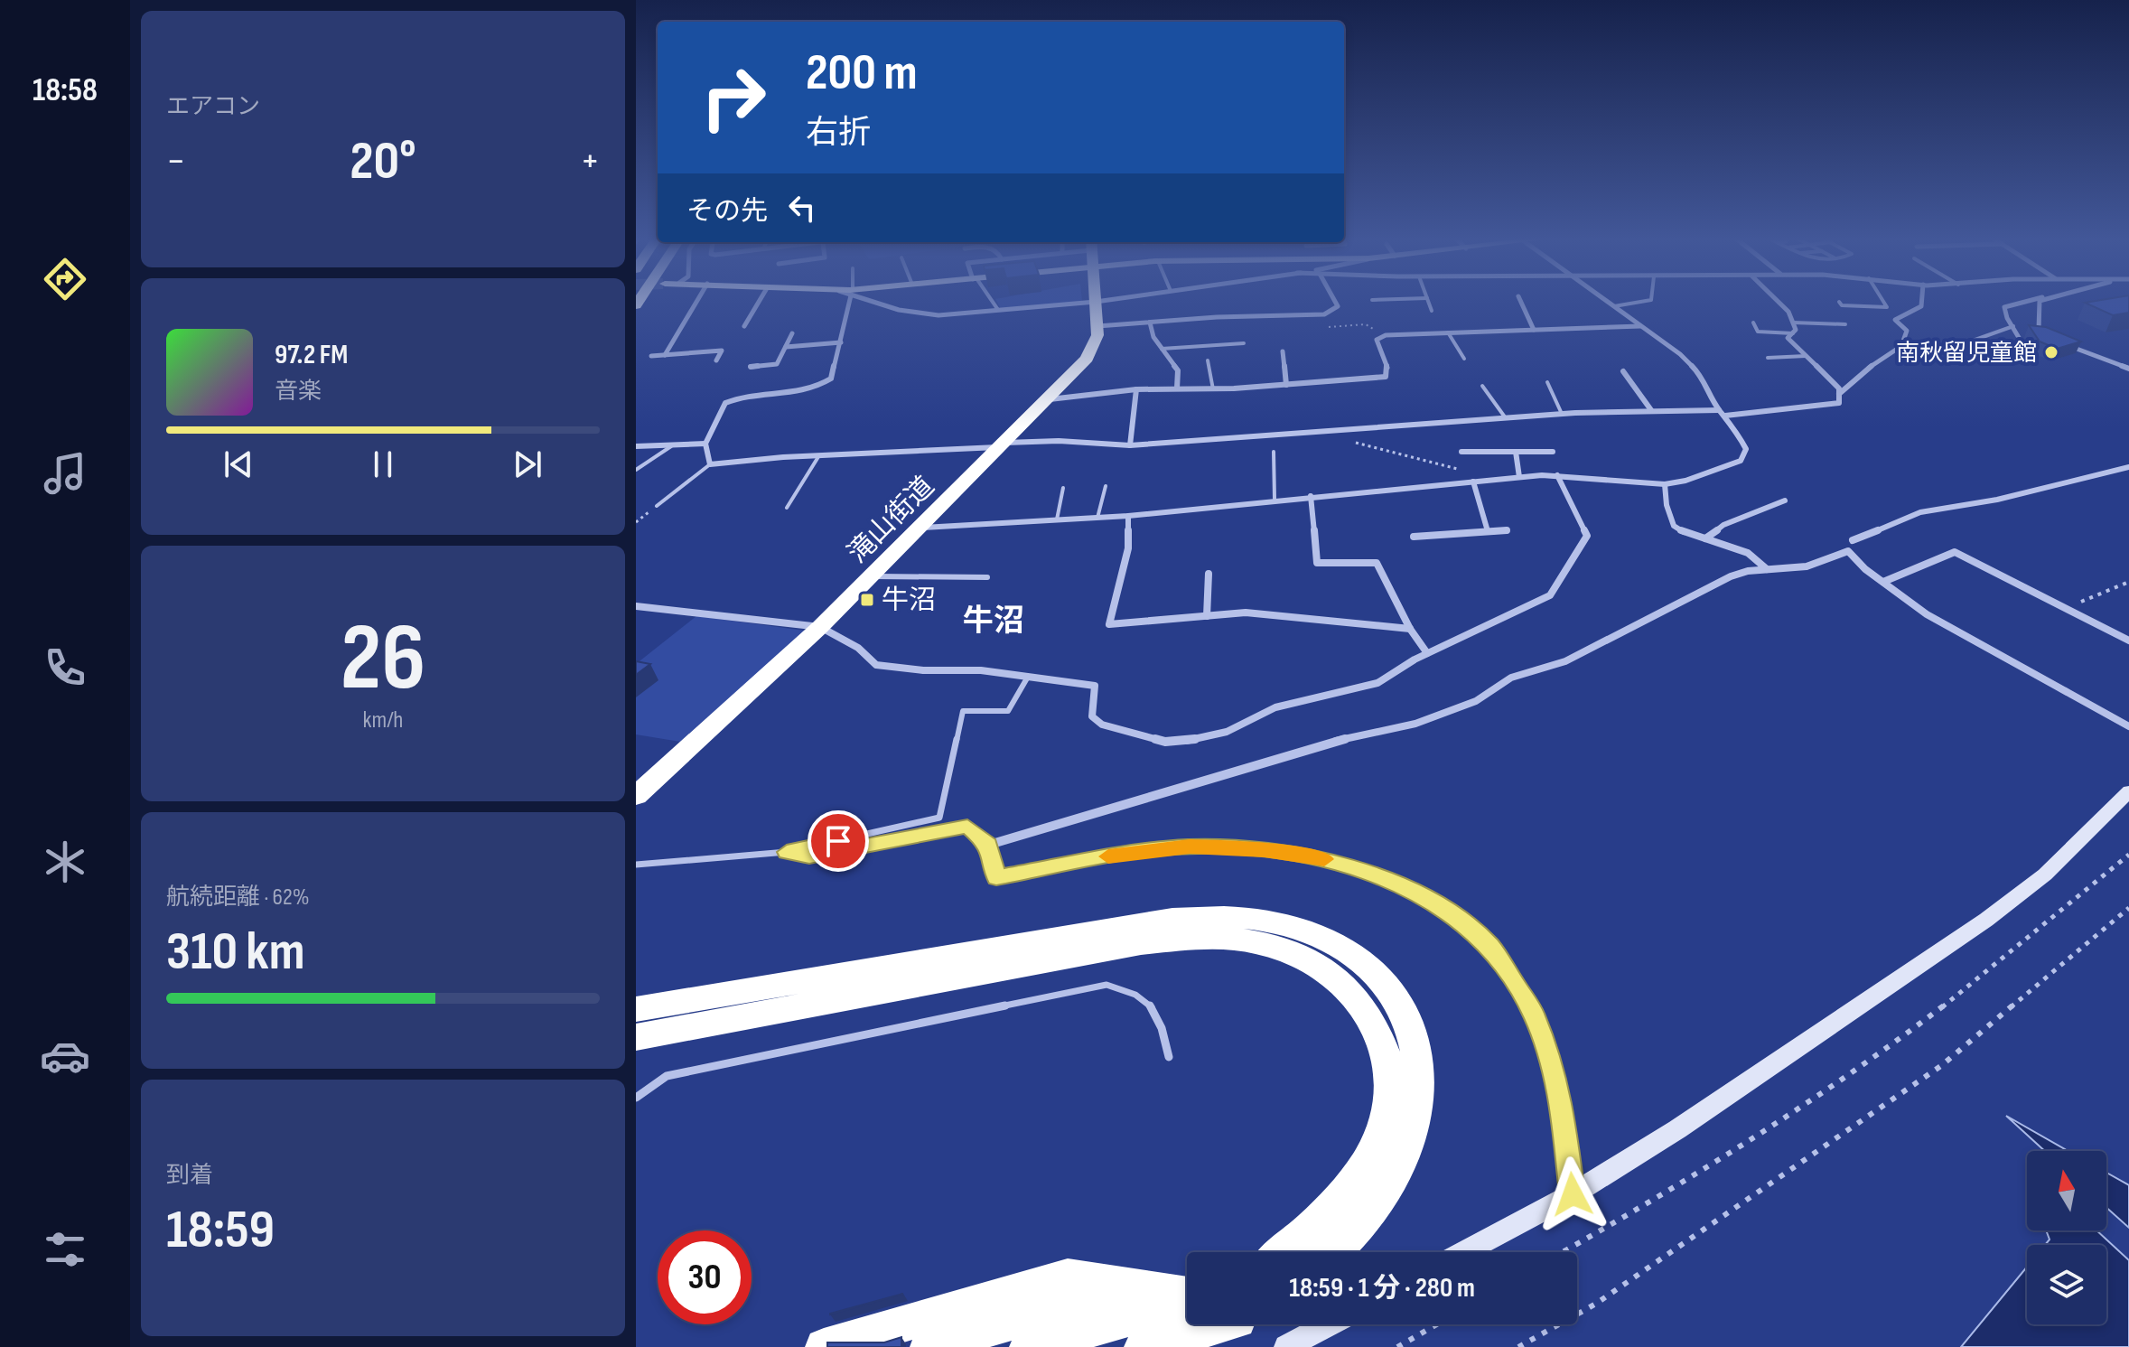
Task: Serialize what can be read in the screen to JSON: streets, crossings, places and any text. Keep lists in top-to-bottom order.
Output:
{
  "streets": {
    "highway": ["滝山街道"]
  },
  "districts": ["牛沼"],
  "places": {
    "other": ["南秋留児童館"],
    "transit": ["牛沼"]
  },
  "north": "top",
  "page": {
    "tabs": "18:58",
    "tile": [
      "エアコン",
      ["26", "km/h"],
      ["航続距離 · 62%", "310 km"],
      ["到着", "18:59"]
    ],
    "turn": ["200 m", "右折"],
    "heat": ["−", "20°", "+"],
    "then": "その先",
    "song": ["97.2 FM", "音楽"],
    "limit": "30",
    "trip": "18:59 · 1 分 · 280 m"
  }
}
